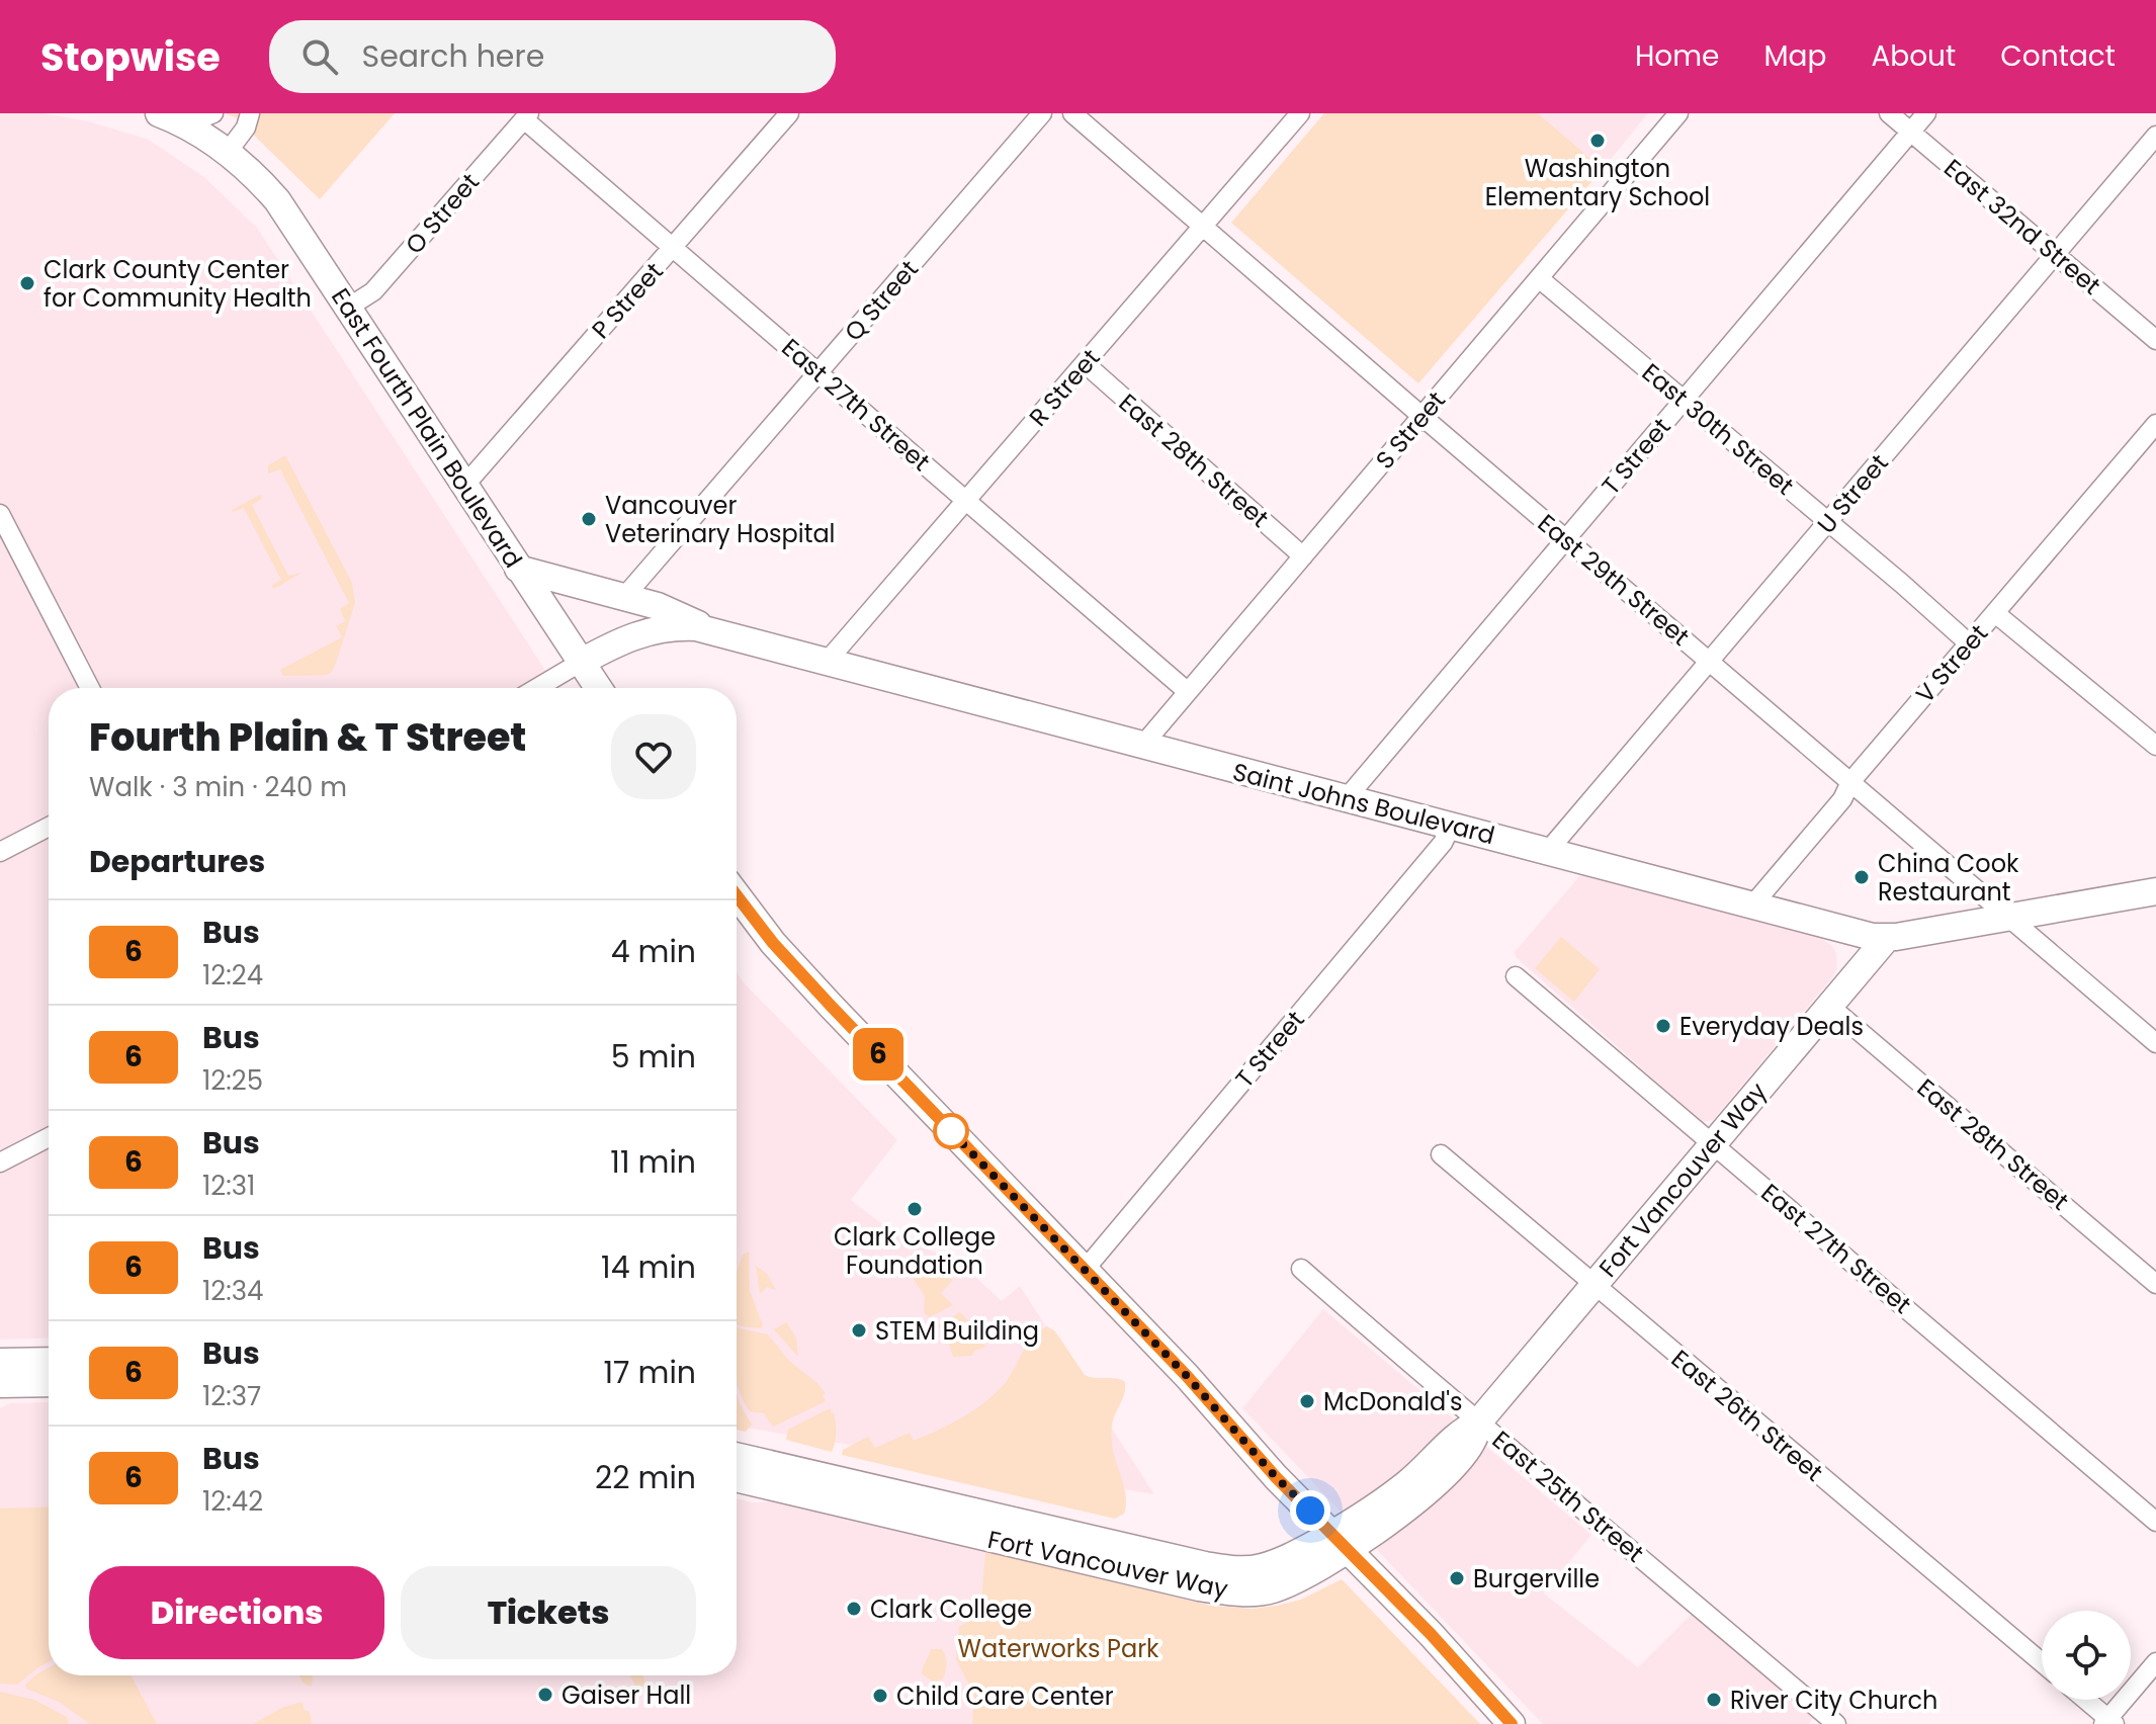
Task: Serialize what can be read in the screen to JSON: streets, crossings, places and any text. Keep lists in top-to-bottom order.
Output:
{
  "streets": {
    "street": [
      "O Street",
      "East 32nd Street",
      "P Street",
      "Q Street",
      "R Street",
      "East 27th Street",
      "East Fourth Plain Boulevard",
      "East 30th Street",
      "S Street",
      "T Street",
      "East 28th Street",
      "U Street",
      "East 29th Street",
      "V Street",
      "Saint Johns Boulevard",
      "Fort Vancouver Way",
      "East 26th Street",
      "East 25th Street"
    ]
  },
  "crossings": [
    ["O Street", "East 27th Street"],
    ["O Street", "East Fourth Plain Boulevard"],
    ["East 32nd Street", "T Street"],
    ["East 32nd Street", "U Street"],
    ["P Street", "East 27th Street"],
    ["P Street", "East Fourth Plain Boulevard"],
    ["Q Street", "East 27th Street"],
    ["R Street", "East 27th Street"],
    ["R Street", "East 28th Street"],
    ["R Street", "East 29th Street"],
    ["R Street", "Saint Johns Boulevard"],
    ["East 27th Street", "S Street"],
    ["East 27th Street", "Fort Vancouver Way"],
    ["East Fourth Plain Boulevard", "Saint Johns Boulevard"],
    ["East 30th Street", "S Street"],
    ["East 30th Street", "T Street"],
    ["East 30th Street", "U Street"],
    ["East 30th Street", "V Street"],
    ["S Street", "East 28th Street"],
    ["S Street", "East 29th Street"],
    ["S Street", "Saint Johns Boulevard"],
    ["T Street", "East 29th Street"],
    ["T Street", "Saint Johns Boulevard"],
    ["East 28th Street", "Fort Vancouver Way"],
    ["U Street", "East 29th Street"],
    ["U Street", "Saint Johns Boulevard"],
    ["East 29th Street", "V Street"],
    ["East 29th Street", "Saint Johns Boulevard"],
    ["V Street", "Saint Johns Boulevard"],
    ["Saint Johns Boulevard", "Fort Vancouver Way"],
    ["Fort Vancouver Way", "East 26th Street"],
    ["Fort Vancouver Way", "East 25th Street"]
  ],
  "parks": ["Waterworks Park"],
  "places": [
    "Washington Elementary School",
    "Clark County Center for Community Health",
    "Vancouver Veterinary Hospital",
    "China Cook Restaurant",
    "Everyday Deals",
    "Clark College Foundation",
    "STEM Building",
    "McDonald's",
    "Burgerville",
    "Clark College",
    "Gaiser Hall",
    "Child Care Center",
    "River City Church"
  ],
  "lines": ["bus line 6"],
  "page": {
    "header": "Stopwise",
    "search": "Search here",
    "nav": [
      "Home",
      "Map",
      "About",
      "Contact"
    ],
    "on_map": "6",
    "heading": [
      ["Fourth Plain & T Street", "Walk · 3 min · 240 m"],
      "Departures"
    ],
    "list": [
      {
        "mark": "6",
        "name": "Bus",
        "note": "12:24",
        "value": "4 min"
      },
      {
        "mark": "6",
        "name": "Bus",
        "note": "12:25",
        "value": "5 min"
      },
      {
        "mark": "6",
        "name": "Bus",
        "note": "12:31",
        "value": "11 min"
      },
      {
        "mark": "6",
        "name": "Bus",
        "note": "12:34",
        "value": "14 min"
      },
      {
        "mark": "6",
        "name": "Bus",
        "note": "12:37",
        "value": "17 min"
      },
      {
        "mark": "6",
        "name": "Bus",
        "note": "12:42",
        "value": "22 min"
      }
    ],
    "buttons": ["Directions", "Tickets"]
  }
}
